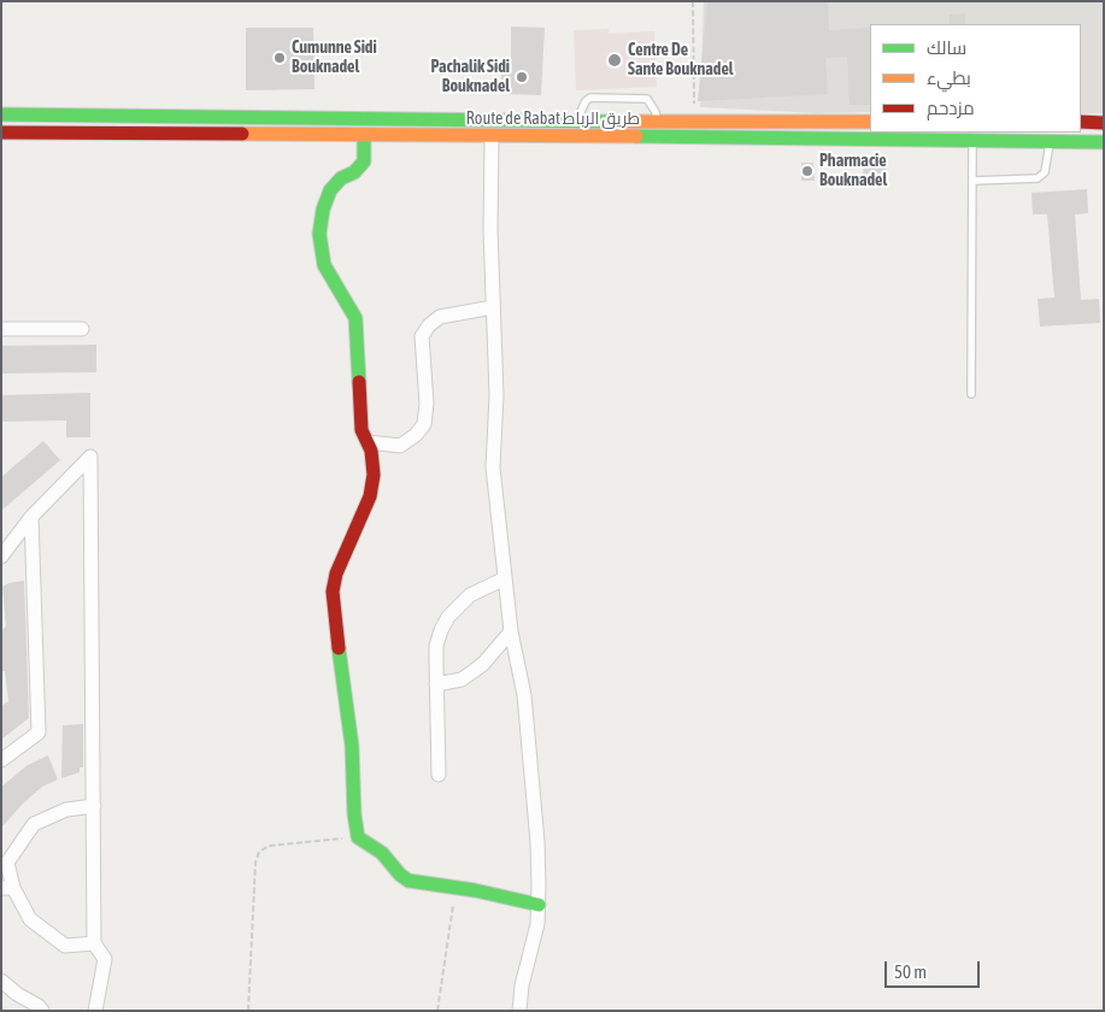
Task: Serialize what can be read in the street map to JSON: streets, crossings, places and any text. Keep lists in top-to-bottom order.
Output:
{
  "streets": {
    "main road": ["Route de Rabat طريق الرباط"]
  },
  "places": [
    "Cumunne Sidi Bouknadel",
    "Centre De Sante Bouknadel",
    "Pachalik Sidi Bouknadel",
    "Pharmacie Bouknadel"
  ],
  "legend": ["سالك", "بطيء", "مزدحم"],
  "scale_bar": "50 m"
}
